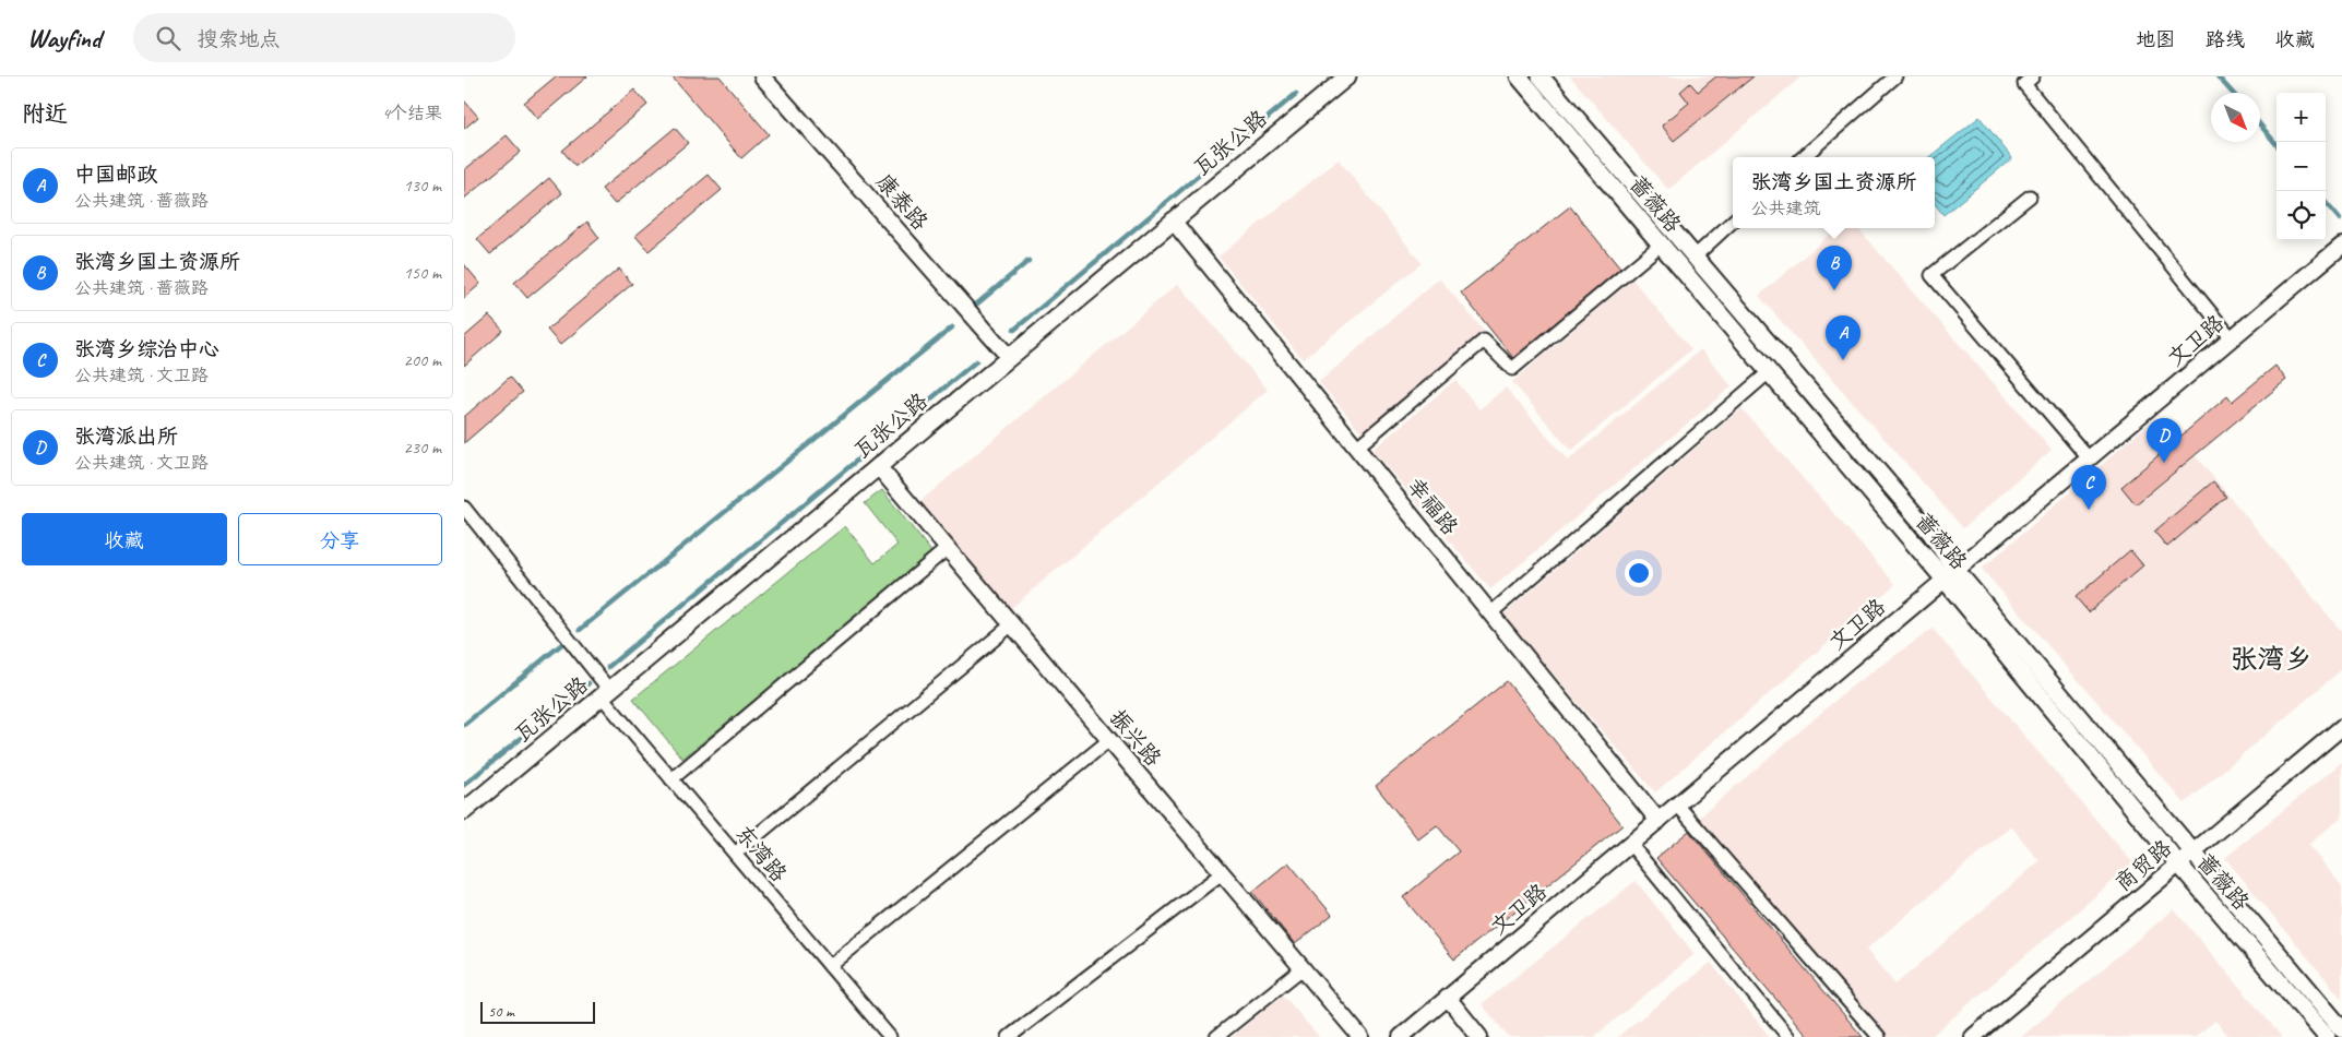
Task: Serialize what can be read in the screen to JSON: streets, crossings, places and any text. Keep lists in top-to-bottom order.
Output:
{
  "streets": {
    "main road": ["瓦张公路", "蔷薇路"],
    "street": [
      "康泰路",
      "文卫路",
      "幸福路",
      "振兴路",
      "东湾路",
      "商贸路"
    ]
  },
  "crossings": [
    ["瓦张公路", "康泰路"],
    ["瓦张公路", "幸福路"],
    ["瓦张公路", "振兴路"],
    ["瓦张公路", "东湾路"],
    ["蔷薇路", "文卫路"],
    ["蔷薇路", "商贸路"],
    ["文卫路", "幸福路"]
  ],
  "districts": ["张湾乡"],
  "scale_bar": "50 m",
  "north": "bottom right",
  "page": {
    "header": "Wayfind",
    "search": "搜索地点",
    "nav": ["地图", "路线", "收藏"],
    "heading": ["附近", "4个结果"],
    "map_buttons": ["+", "−"],
    "list": [
      {
        "mark": "A",
        "name": "中国邮政",
        "note": "公共建筑 · 蔷薇路",
        "value": "130 m"
      },
      {
        "mark": "B",
        "name": "张湾乡国土资源所",
        "note": "公共建筑 · 蔷薇路",
        "value": "150 m"
      },
      {
        "mark": "C",
        "name": "张湾乡综治中心",
        "note": "公共建筑 · 文卫路",
        "value": "200 m"
      },
      {
        "mark": "D",
        "name": "张湾派出所",
        "note": "公共建筑 · 文卫路",
        "value": "230 m"
      }
    ],
    "popup": ["张湾乡国土资源所", "公共建筑"],
    "pins": [
      "B",
      "A",
      "D",
      "C"
    ],
    "buttons": ["收藏", "分享"],
    "scale": "50 m"
  }
}
